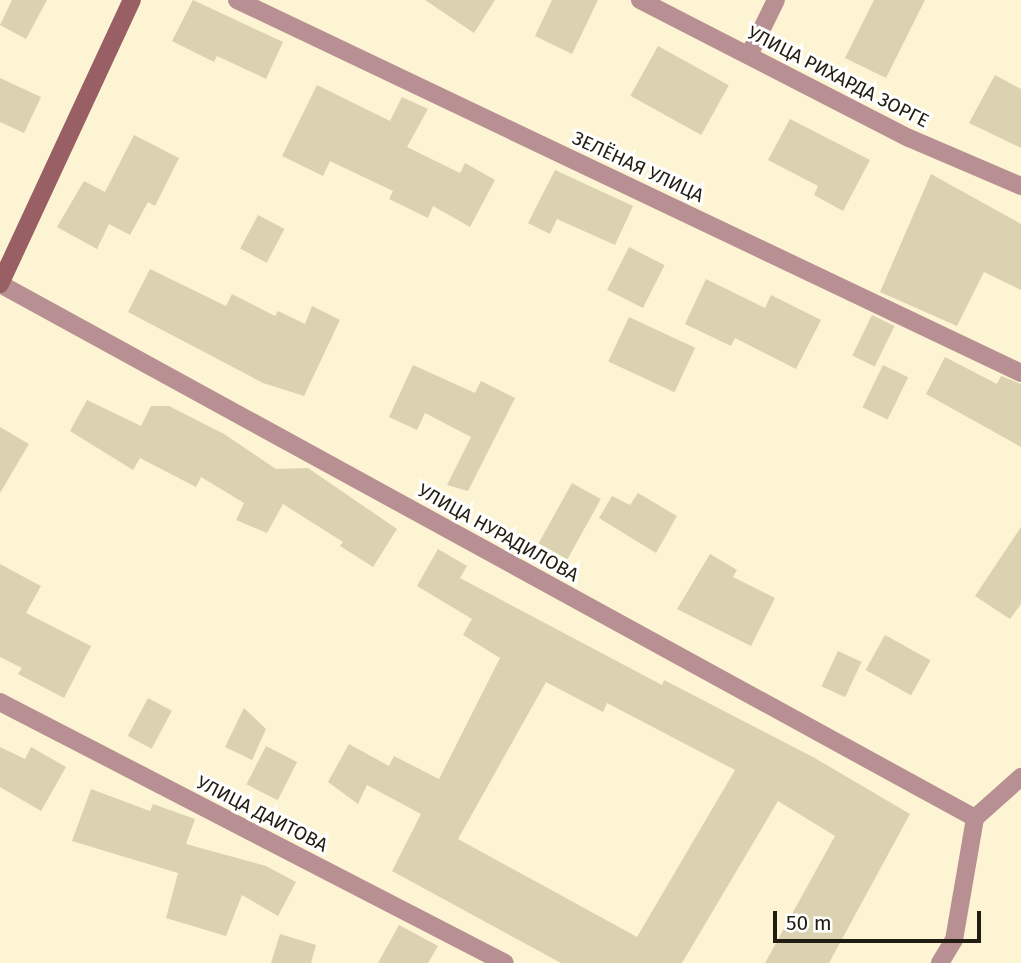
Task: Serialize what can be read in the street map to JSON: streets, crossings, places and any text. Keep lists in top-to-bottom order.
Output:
{
  "streets": {
    "street": [
      "УЛИЦА РИХАРДА ЗОРГЕ",
      "ЗЕЛЁНАЯ УЛИЦА",
      "УЛИЦА НУРАДИЛОВА",
      "УЛИЦА ДАИТОВА"
    ]
  },
  "scale_bar": "50 m"
}
